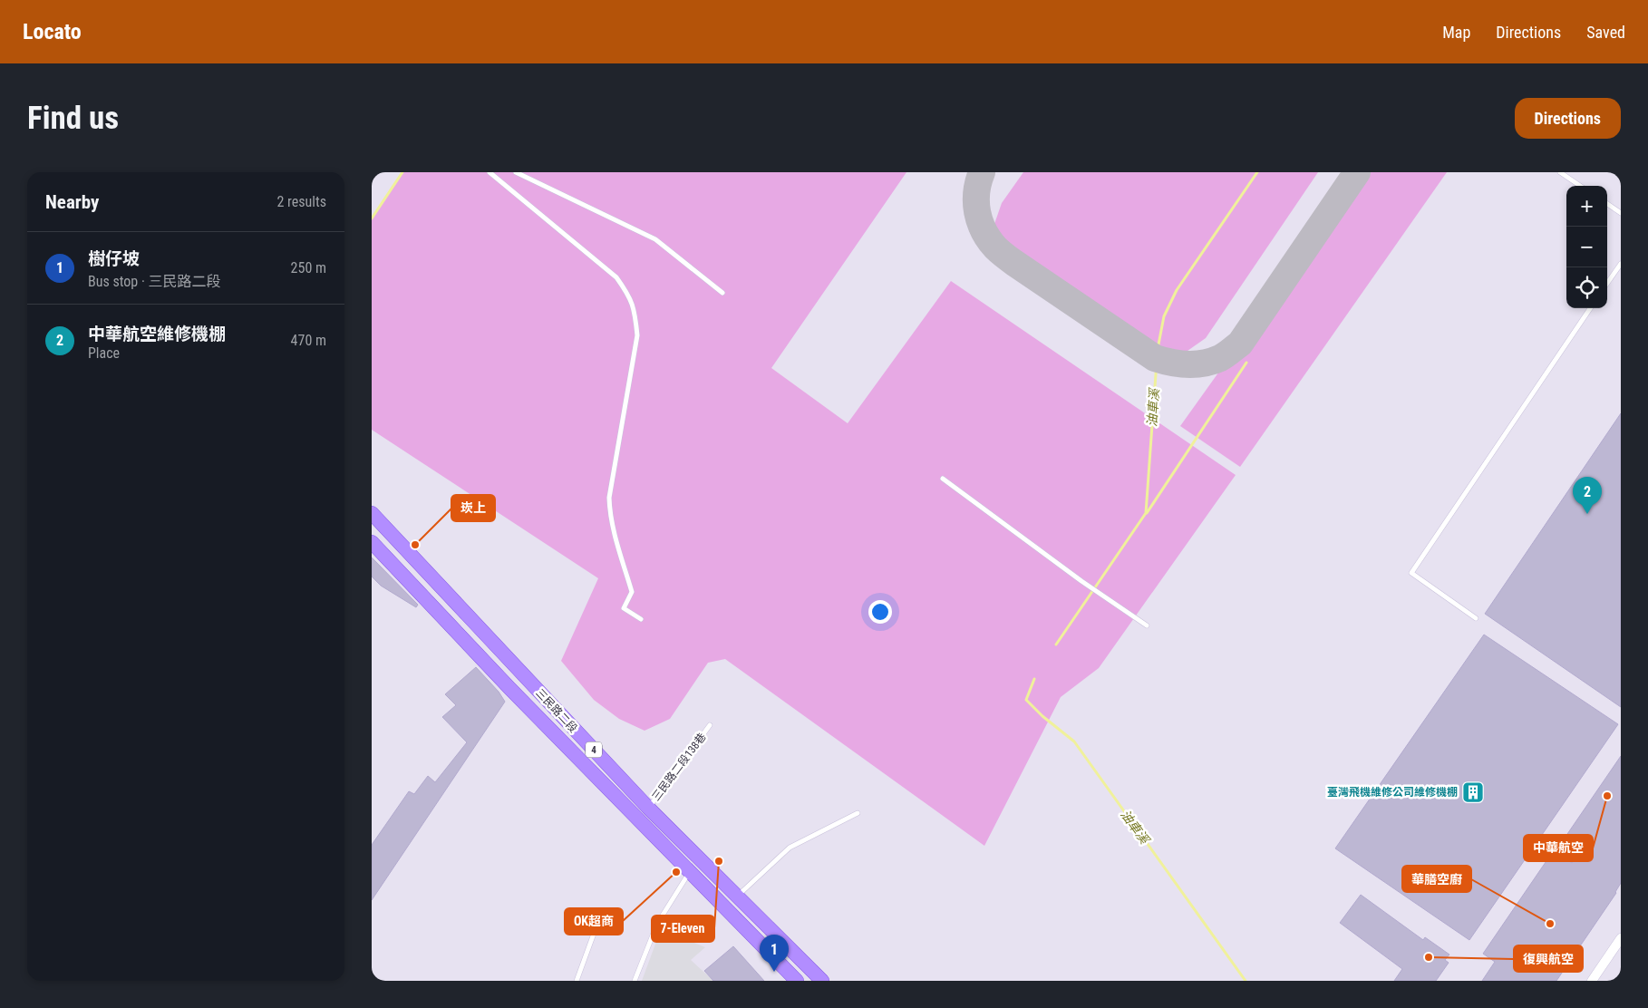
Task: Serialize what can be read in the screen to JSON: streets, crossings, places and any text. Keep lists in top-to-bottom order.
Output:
{
  "streets": {
    "main road": ["三民路二段", "4"],
    "lane": ["三民路二段138巷"]
  },
  "crossings": [
    ["三民路二段", "三民路二段138巷"]
  ],
  "water": ["油車溪"],
  "places": {
    "other": [
      "崁上",
      "中華航空",
      "7-Eleven",
      "OK超商",
      "華膳空廚",
      "復興航空"
    ],
    "building": ["臺灣飛機維修公司維修機棚"]
  },
  "page": {
    "header": "Locato",
    "nav": ["Map", "Directions", "Saved"],
    "buttons": "Directions",
    "title": "Find us",
    "heading": ["Nearby", "2 results"],
    "map_buttons": ["+", "−"],
    "list": [
      {
        "mark": "1",
        "name": "樹仔坡",
        "note": "Bus stop · 三民路二段",
        "value": "250 m"
      },
      {
        "mark": "2",
        "name": "中華航空維修機棚",
        "note": "Place",
        "value": "470 m"
      }
    ],
    "pins": ["2", "1"]
  }
}
